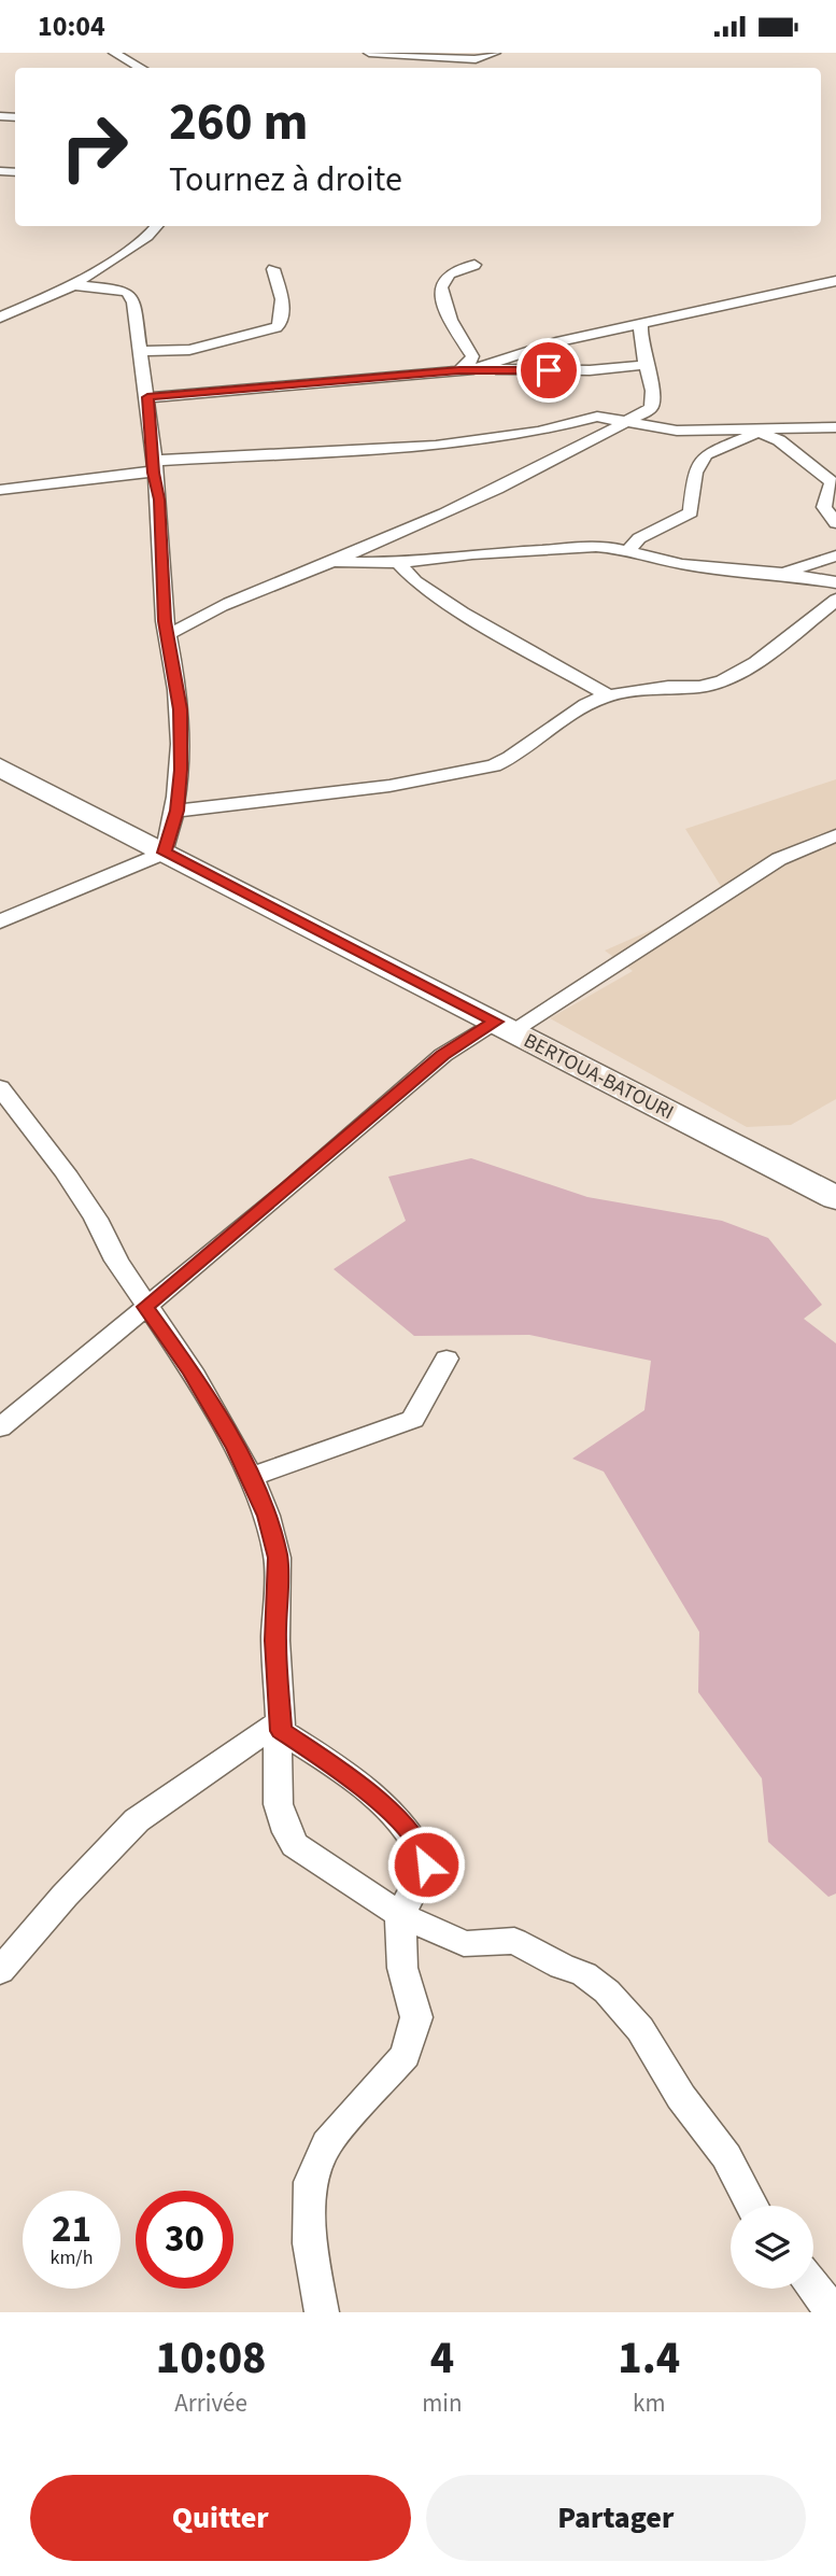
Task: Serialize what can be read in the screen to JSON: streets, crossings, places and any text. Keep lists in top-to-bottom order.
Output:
{
  "streets": {
    "highway": ["BERTOUA-BATOURI"]
  },
  "page": {
    "status": "10:04",
    "turn": ["260 m", "Tournez à droite"],
    "speed": "21 km/h",
    "limit": "30",
    "eta": [
      "10:08",
      "Arrivée",
      "4",
      "min",
      "1.4",
      "km"
    ],
    "buttons": ["Quitter", "Partager"]
  }
}
